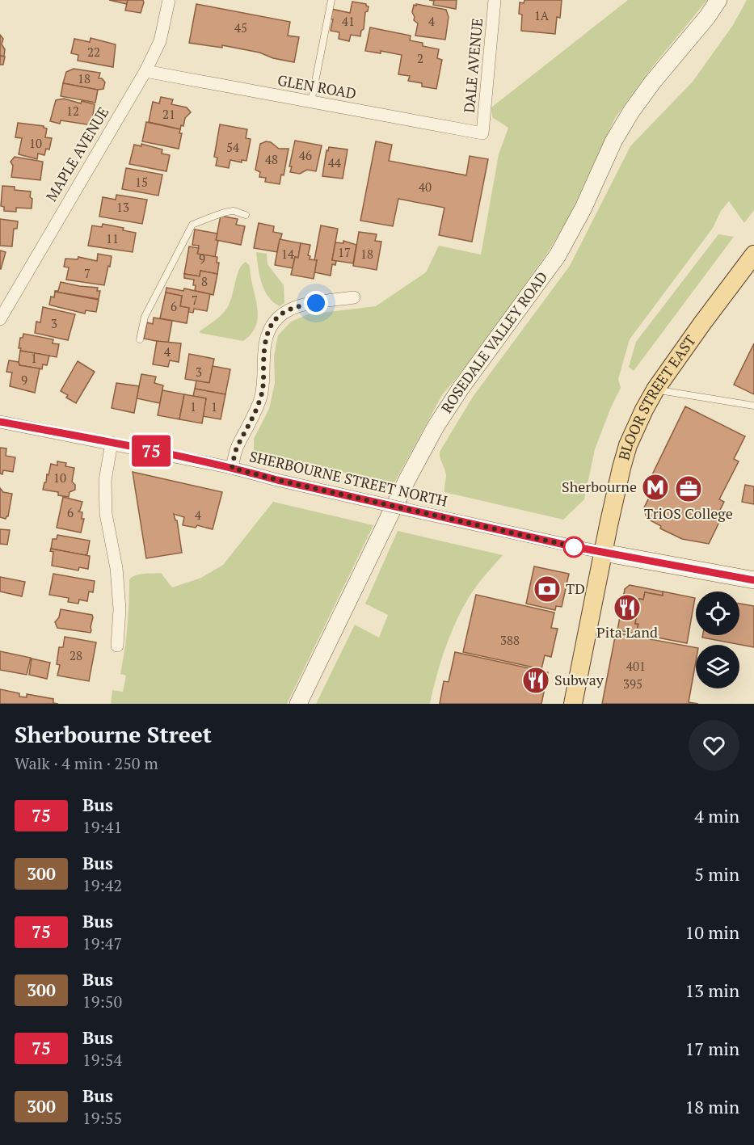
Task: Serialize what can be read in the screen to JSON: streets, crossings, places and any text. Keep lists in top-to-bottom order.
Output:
{
  "streets": {
    "main road": ["BLOOR STREET EAST"],
    "street": [
      "DALE AVENUE",
      "GLEN ROAD",
      "MAPLE AVENUE",
      "ROSEDALE VALLEY ROAD",
      "SHERBOURNE STREET NORTH"
    ]
  },
  "crossings": [
    ["DALE AVENUE", "GLEN ROAD"],
    ["GLEN ROAD", "MAPLE AVENUE"],
    ["BLOOR STREET EAST", "SHERBOURNE STREET NORTH"]
  ],
  "places": {
    "metro station": ["Sherbourne"],
    "office": ["TriOS College"],
    "bank": ["TD"],
    "restaurant": ["Pita Land", "Subway"]
  },
  "lines": ["bus line 75"],
  "house_numbers": [
    "1A",
    "41",
    "4",
    "45",
    "22",
    "2",
    "18",
    "12",
    "21",
    "10",
    "54",
    "46",
    "48",
    "44",
    "15",
    "40",
    "13",
    "11",
    "17",
    "14",
    "18",
    "9",
    "7",
    "8",
    "7",
    "6",
    "3",
    "4",
    "1",
    "3",
    "9",
    "1",
    "1",
    "10",
    "6",
    "4",
    "388",
    "28",
    "401",
    "395"
  ],
  "page": {
    "on_map": "75",
    "heading": ["Sherbourne Street", "Walk · 4 min · 250 m"],
    "list": [
      {
        "mark": "75",
        "name": "Bus",
        "note": "19:41",
        "value": "4 min"
      },
      {
        "mark": "300",
        "name": "Bus",
        "note": "19:42",
        "value": "5 min"
      },
      {
        "mark": "75",
        "name": "Bus",
        "note": "19:47",
        "value": "10 min"
      },
      {
        "mark": "300",
        "name": "Bus",
        "note": "19:50",
        "value": "13 min"
      },
      {
        "mark": "75",
        "name": "Bus",
        "note": "19:54",
        "value": "17 min"
      },
      {
        "mark": "300",
        "name": "Bus",
        "note": "19:55",
        "value": "18 min"
      }
    ]
  }
}
